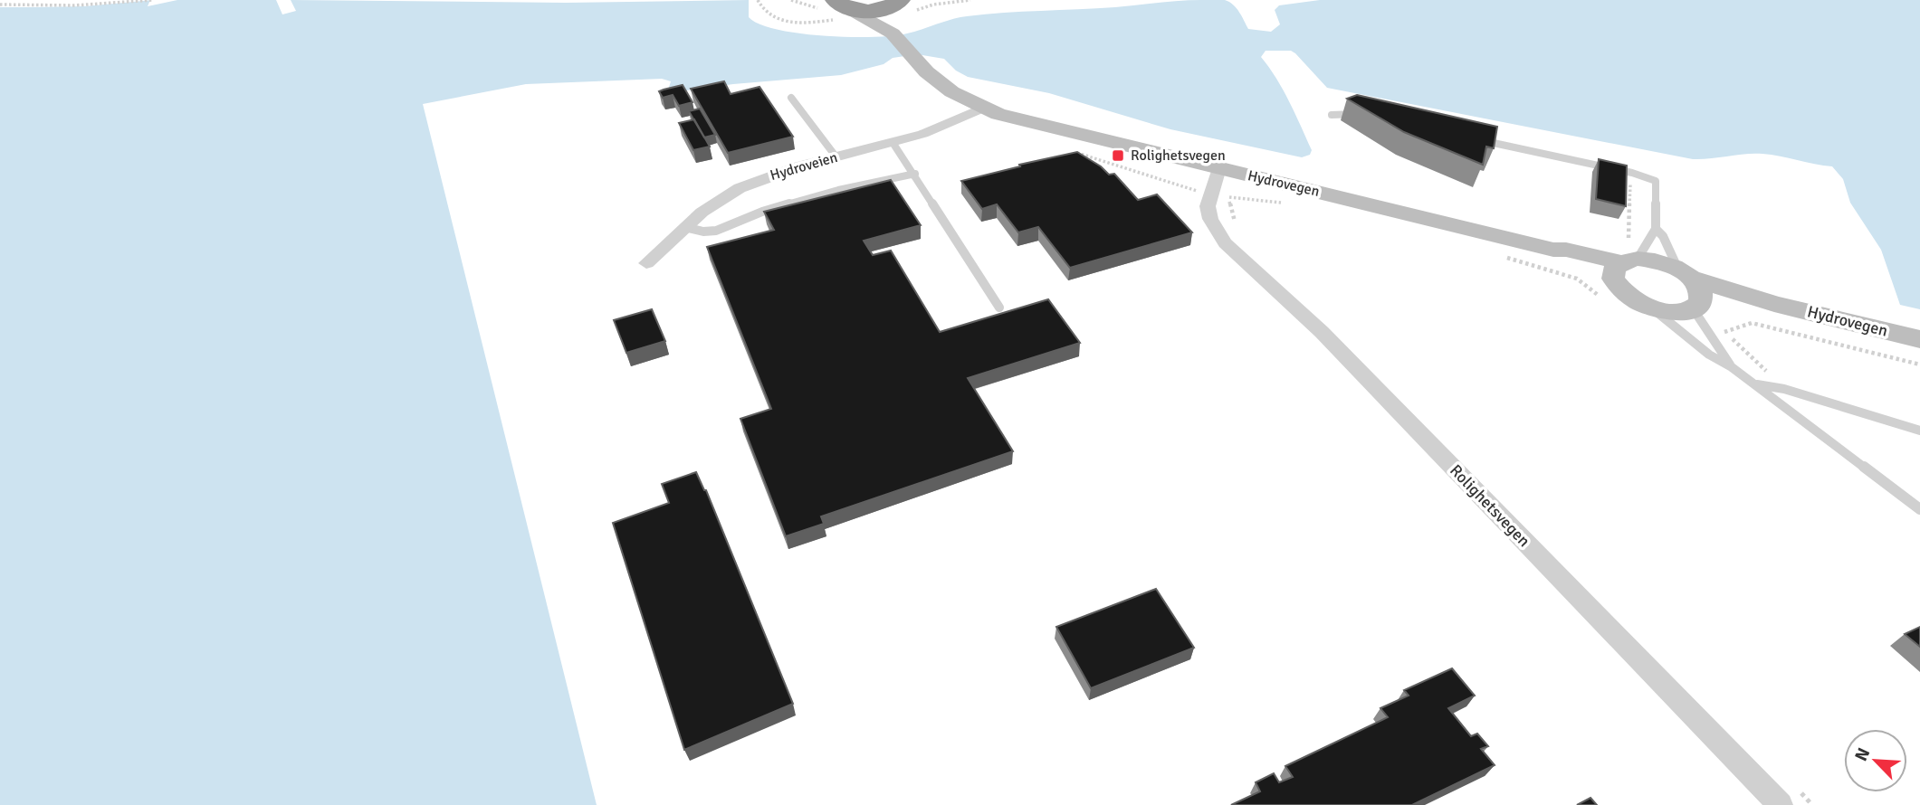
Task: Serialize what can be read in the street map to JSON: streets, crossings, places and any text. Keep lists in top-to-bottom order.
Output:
{
  "streets": {
    "street": ["Hydroveien", "Hydrovegen", "Rolighetsvegen"]
  },
  "crossings": [
    ["Hydroveien", "Hydrovegen"],
    ["Hydrovegen", "Rolighetsvegen"]
  ],
  "places": {
    "transit": ["Rolighetsvegen"]
  },
  "north": "top left"
}
